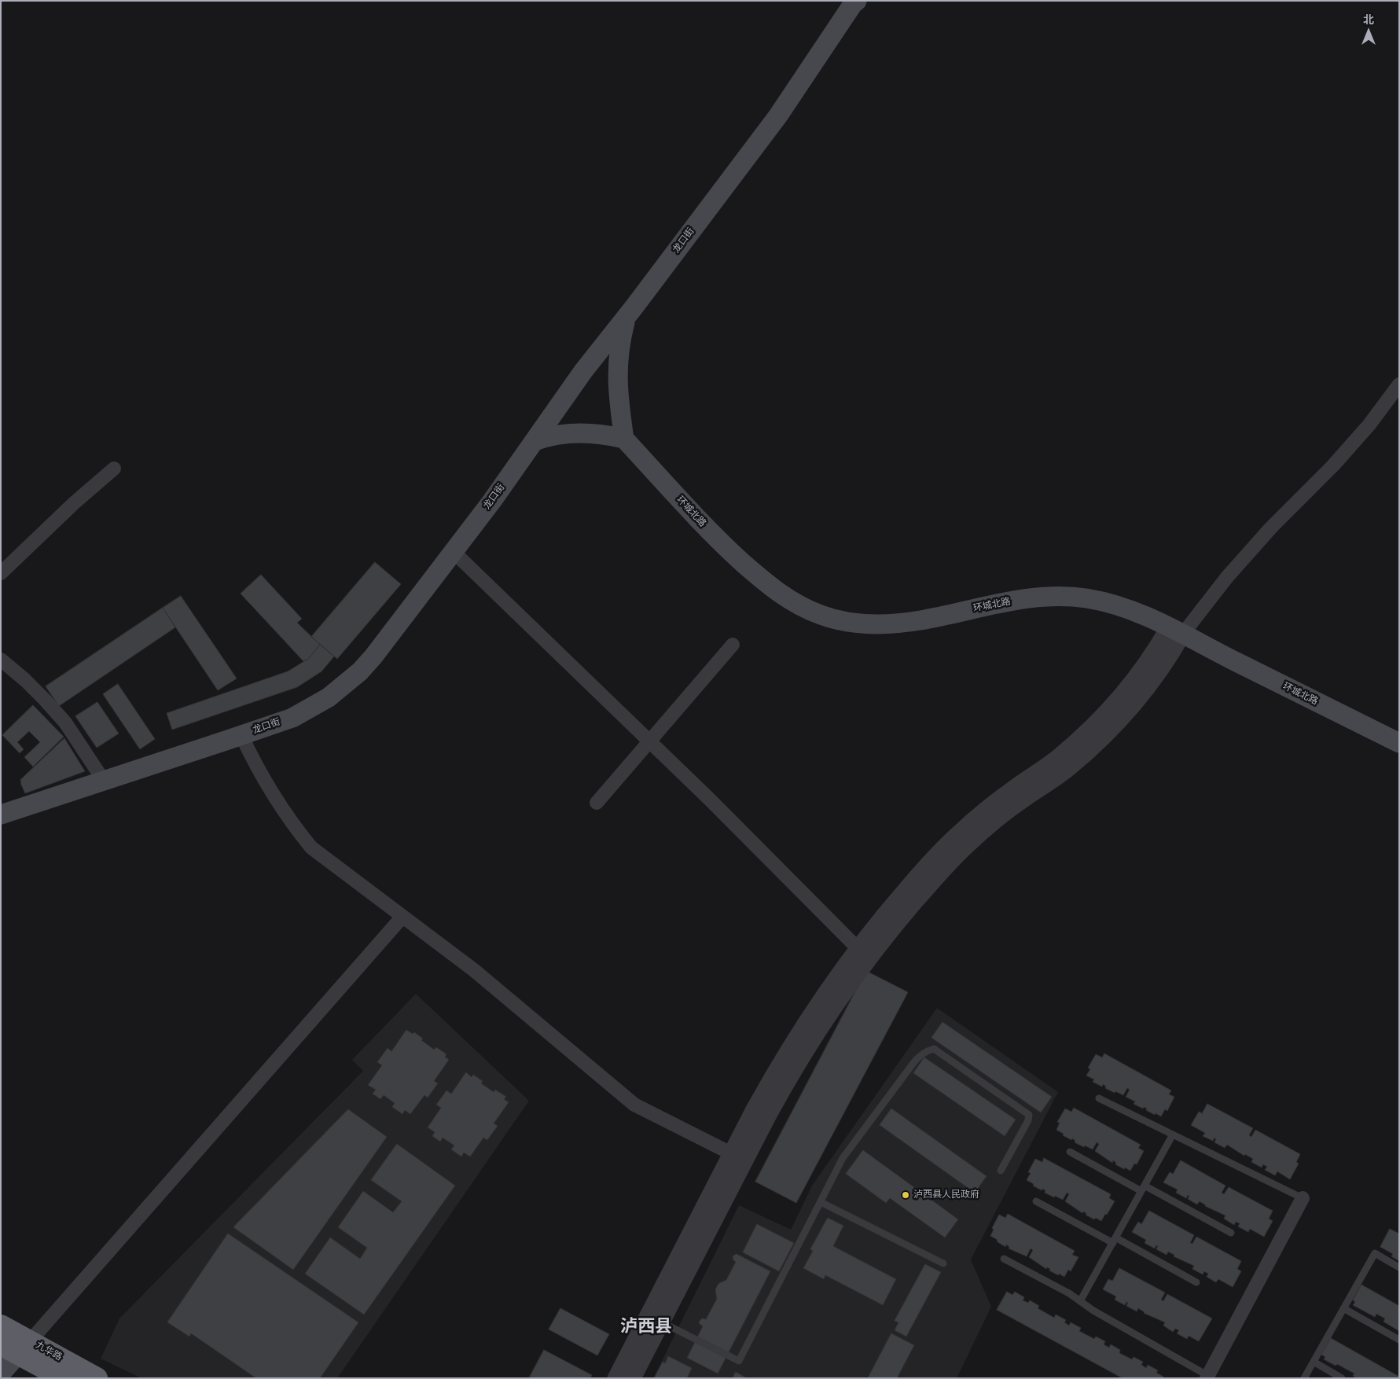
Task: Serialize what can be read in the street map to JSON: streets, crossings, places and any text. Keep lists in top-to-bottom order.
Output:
{
  "streets": {
    "highway": ["九华路"],
    "main road": ["龙口街", "环城北路"]
  },
  "districts": ["泸西县"],
  "places": ["泸西县人民政府"],
  "north": "top"
}
